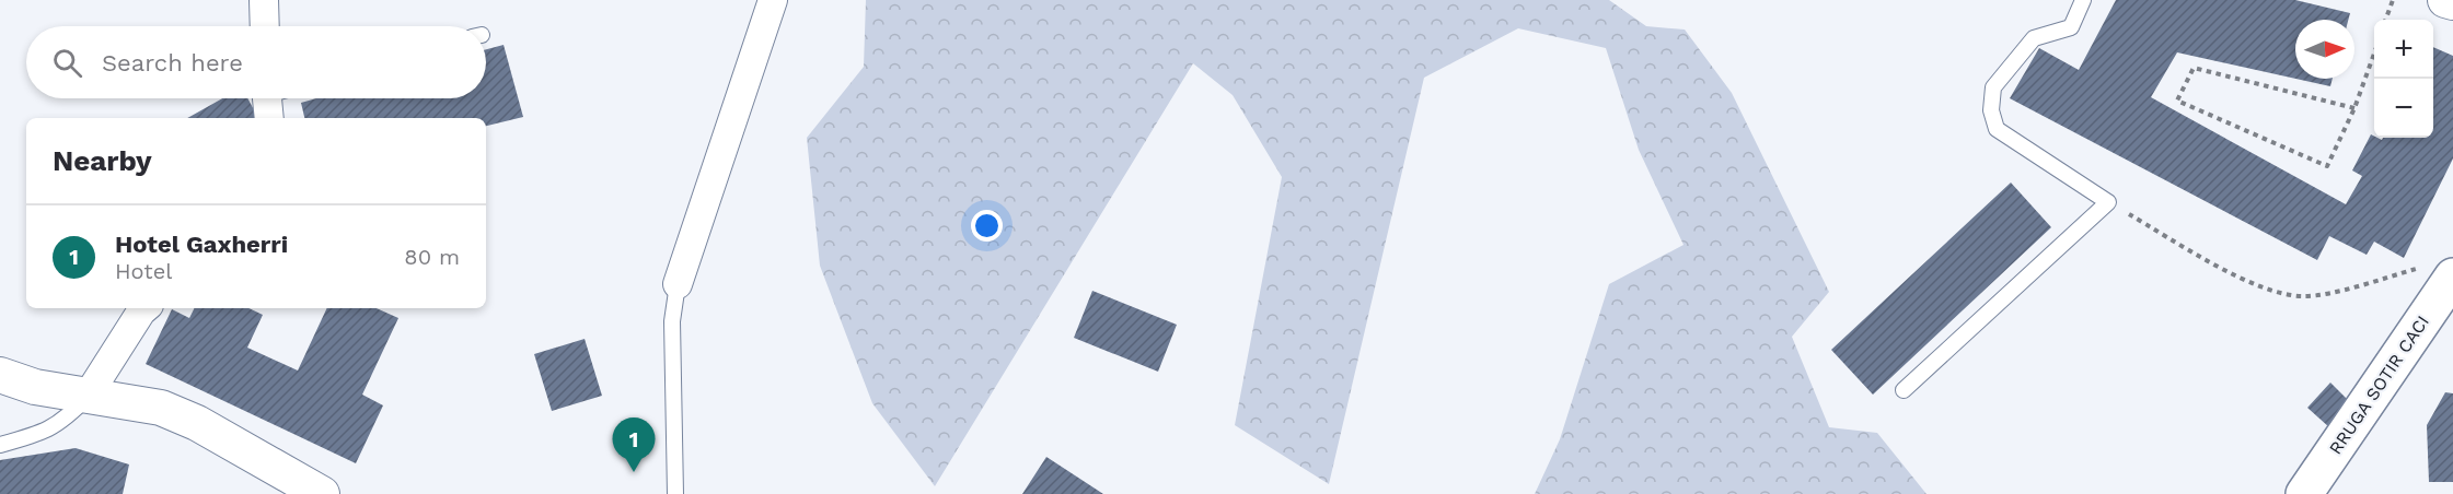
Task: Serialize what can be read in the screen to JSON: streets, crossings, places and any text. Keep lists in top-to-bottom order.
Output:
{
  "streets": {
    "main road": ["RRUGA SOTIR CACI"]
  },
  "north": "right",
  "page": {
    "map_buttons": ["+", "−"],
    "search": "Search here",
    "heading": "Nearby",
    "list": [
      {
        "mark": "1",
        "name": "Hotel Gaxherri",
        "note": "Hotel",
        "value": "80 m"
      }
    ],
    "pins": "1"
  }
}
